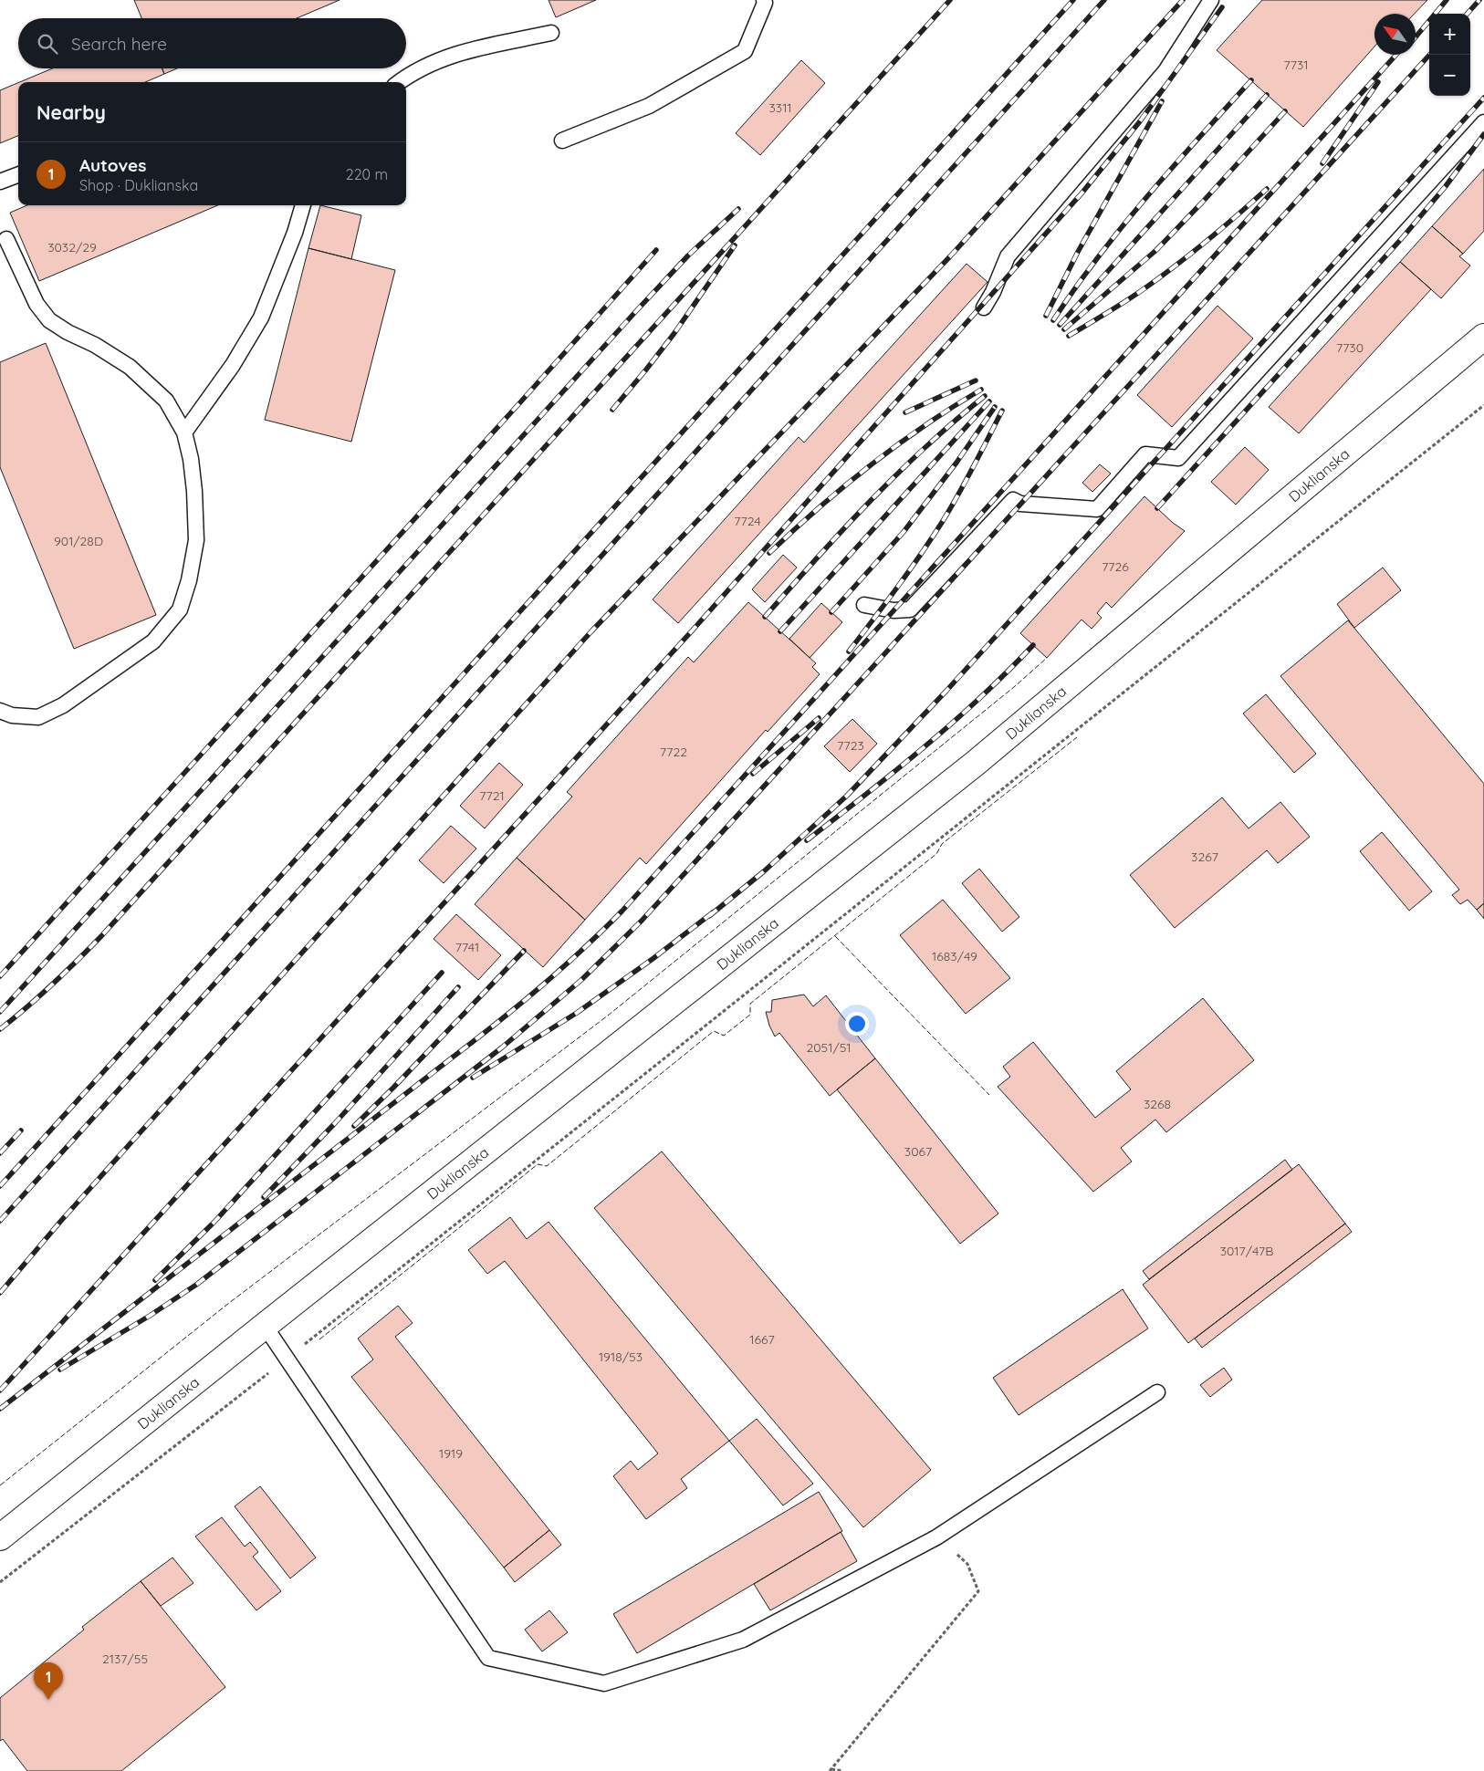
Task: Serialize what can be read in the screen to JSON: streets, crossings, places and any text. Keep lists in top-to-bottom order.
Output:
{
  "streets": {
    "street": ["Duklianska"]
  },
  "house_numbers": [
    "7731",
    "3311",
    "3032/29",
    "7730",
    "7724",
    "901/28D",
    "7726",
    "7723",
    "7722",
    "7721",
    "3267",
    "7741",
    "1683/49",
    "2051/51",
    "3268",
    "3067",
    "3017/47B",
    "1667",
    "1918/53",
    "1919",
    "2137/55"
  ],
  "north": "top left",
  "page": {
    "map_buttons": ["+", "−"],
    "search": "Search here",
    "heading": "Nearby",
    "list": [
      {
        "mark": "1",
        "name": "Autoves",
        "note": "Shop · Duklianska",
        "value": "220 m"
      }
    ],
    "pins": "1"
  }
}
